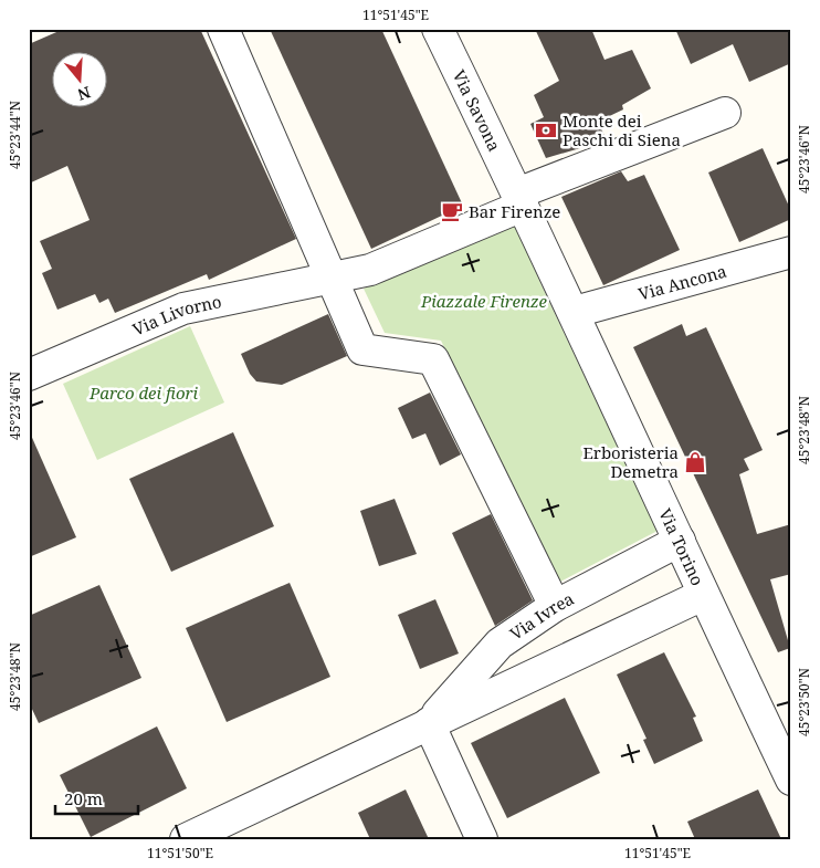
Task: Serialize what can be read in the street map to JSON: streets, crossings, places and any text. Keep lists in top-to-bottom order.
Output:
{
  "streets": {
    "street": [
      "Via Savona",
      "Via Ancona",
      "Via Livorno",
      "Via Torino",
      "Via Ivrea"
    ]
  },
  "crossings": [
    ["Via Savona", "Via Ancona"],
    ["Via Savona", "Via Livorno"],
    ["Via Savona", "Via Torino"],
    ["Via Ancona", "Via Torino"],
    ["Via Torino", "Via Ivrea"]
  ],
  "parks": ["Piazzale Firenze", "Parco dei fiori"],
  "places": {
    "bank": ["Monte dei Paschi di Siena"],
    "cafe": ["Bar Firenze"],
    "shop": ["Erboristeria Demetra"]
  },
  "scale_bar": "20 m",
  "north": "bottom",
  "coordinates": [
    "11°51'45\"E",
    "45°23'44\"N",
    "45°23'46\"N",
    "45°23'48\"N",
    "45°23'50\"N",
    "11°51'50\"E"
  ]
}
